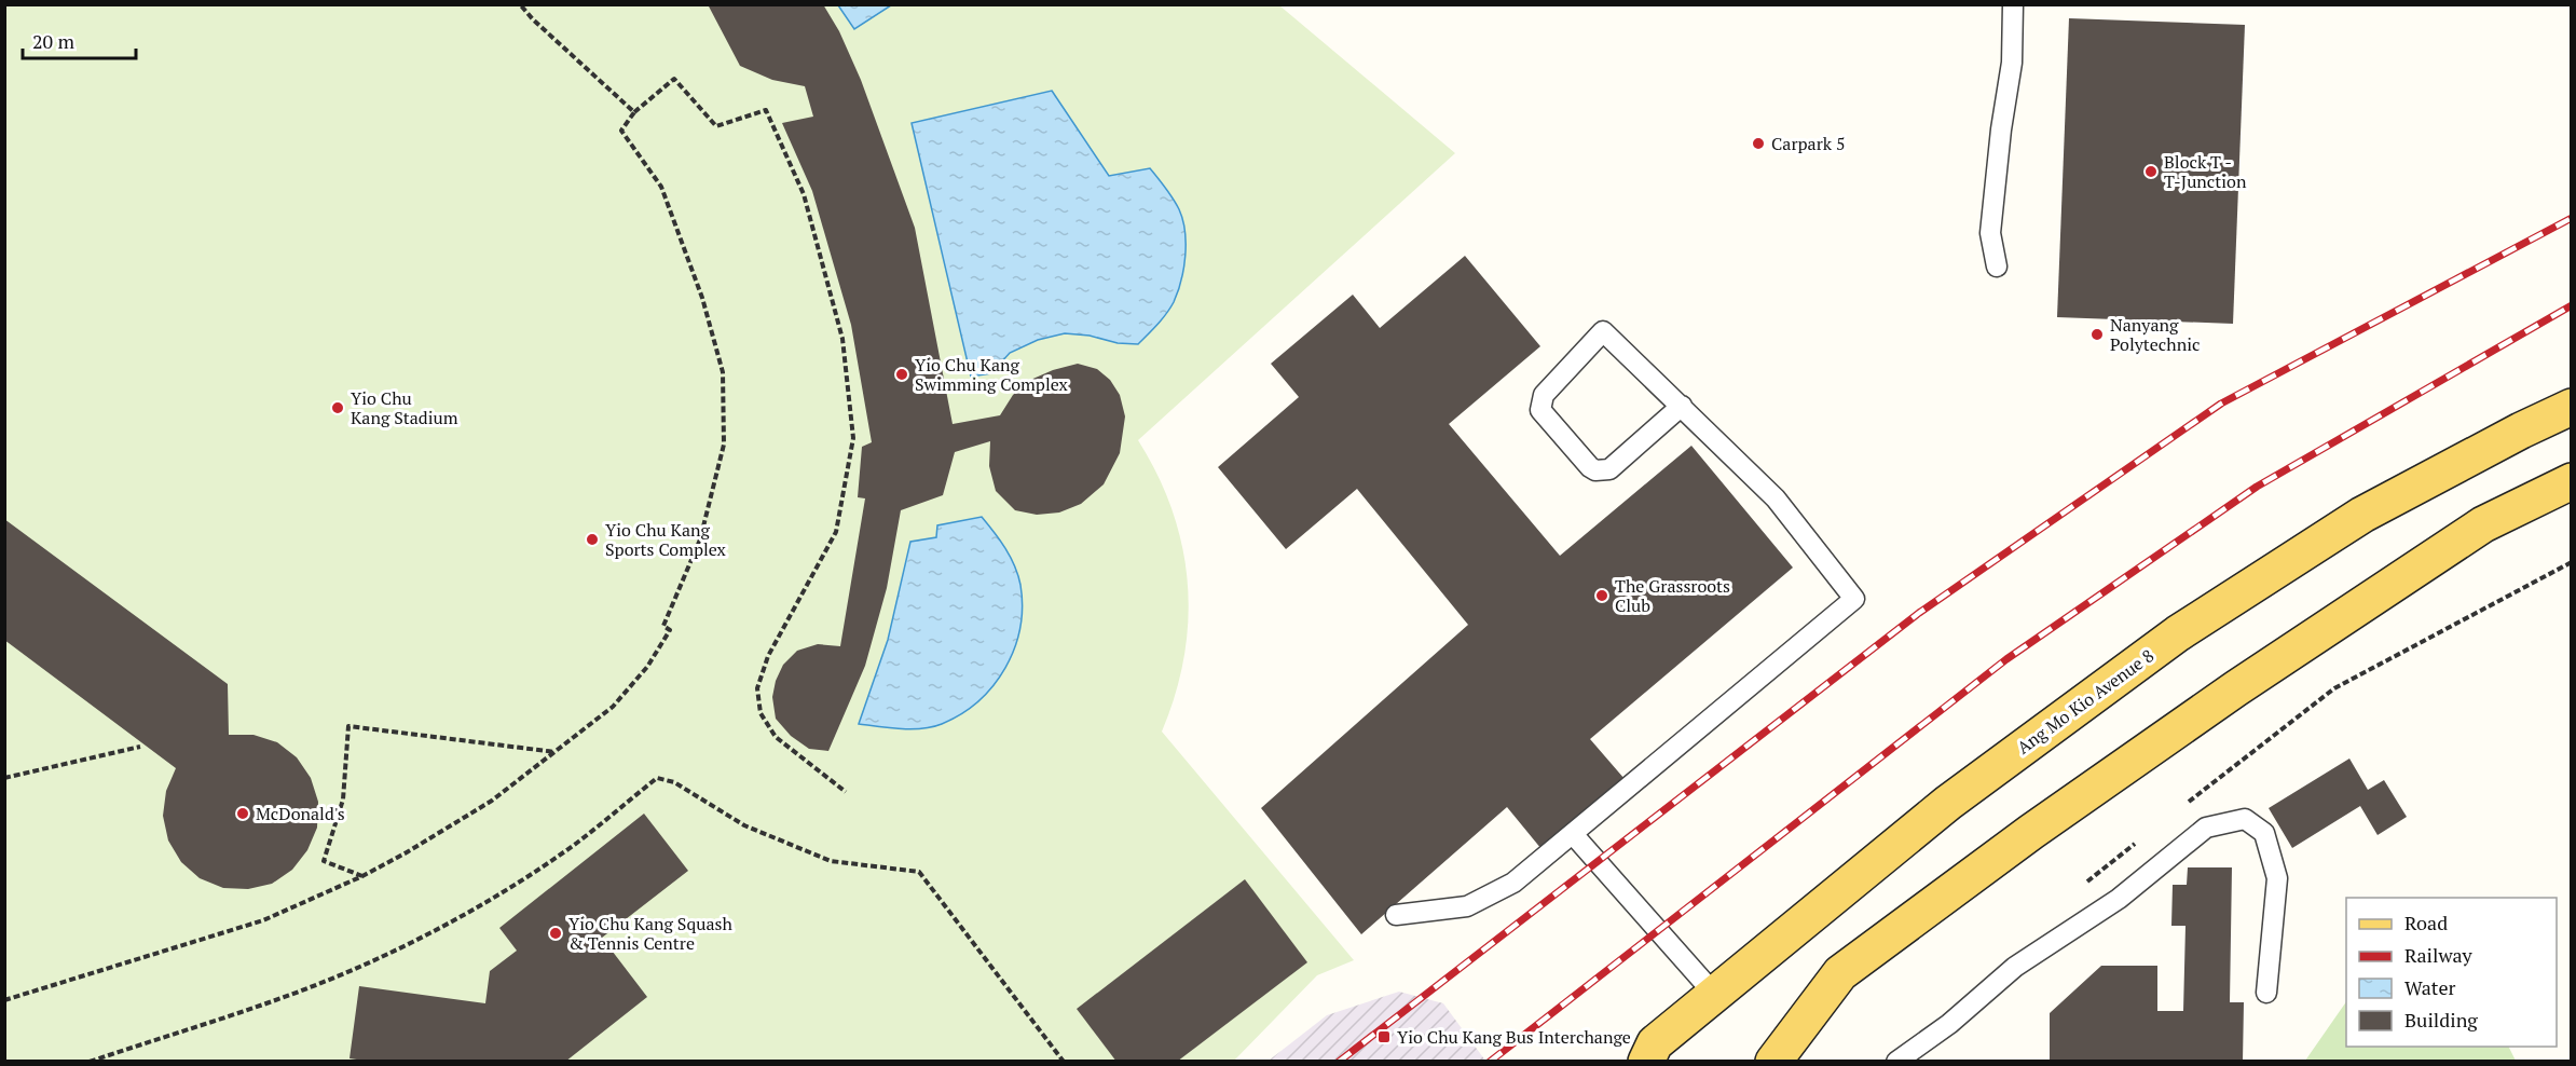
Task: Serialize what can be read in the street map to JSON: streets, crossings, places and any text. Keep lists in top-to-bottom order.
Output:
{
  "streets": {
    "main road": ["Ang Mo Kio Avenue 8"]
  },
  "places": {
    "other": [
      "Carpark 5",
      "Block T - T-Junction",
      "Nanyang Polytechnic",
      "Yio Chu Kang Swimming Complex",
      "Yio Chu Kang Stadium",
      "Yio Chu Kang Sports Complex",
      "The Grassroots Club",
      "McDonald's",
      "Yio Chu Kang Squash & Tennis Centre"
    ],
    "transit": ["Yio Chu Kang Bus Interchange"]
  },
  "legend": [
    "Road",
    "Railway",
    "Water",
    "Building"
  ],
  "scale_bar": "20 m"
}
